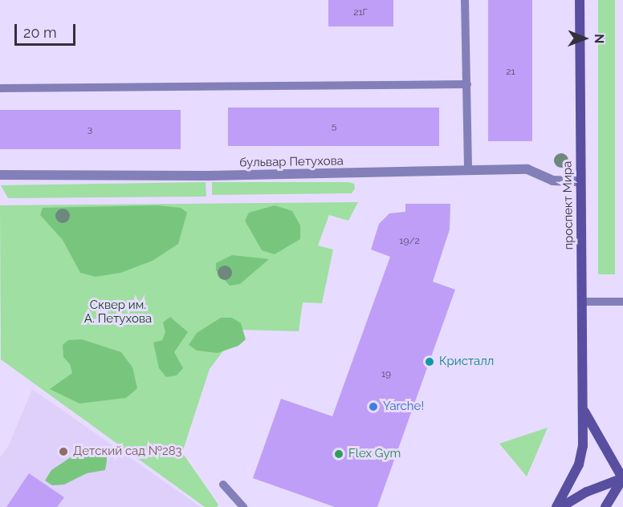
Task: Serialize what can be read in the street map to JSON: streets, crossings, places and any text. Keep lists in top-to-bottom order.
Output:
{
  "streets": {
    "main road": ["проспект Мира"],
    "street": ["бульвар Петухова"]
  },
  "crossings": [
    ["бульвар Петухова", "проспект Мира"]
  ],
  "parks": ["Сквер им. А. Петухова"],
  "places": [
    "Кристалл",
    "Yarche!",
    "Детский сад №283",
    "Flex Gym"
  ],
  "house_numbers": [
    "21Г",
    "21",
    "5",
    "3",
    "19/2",
    "19"
  ],
  "scale_bar": "20 m",
  "north": "right"
}
